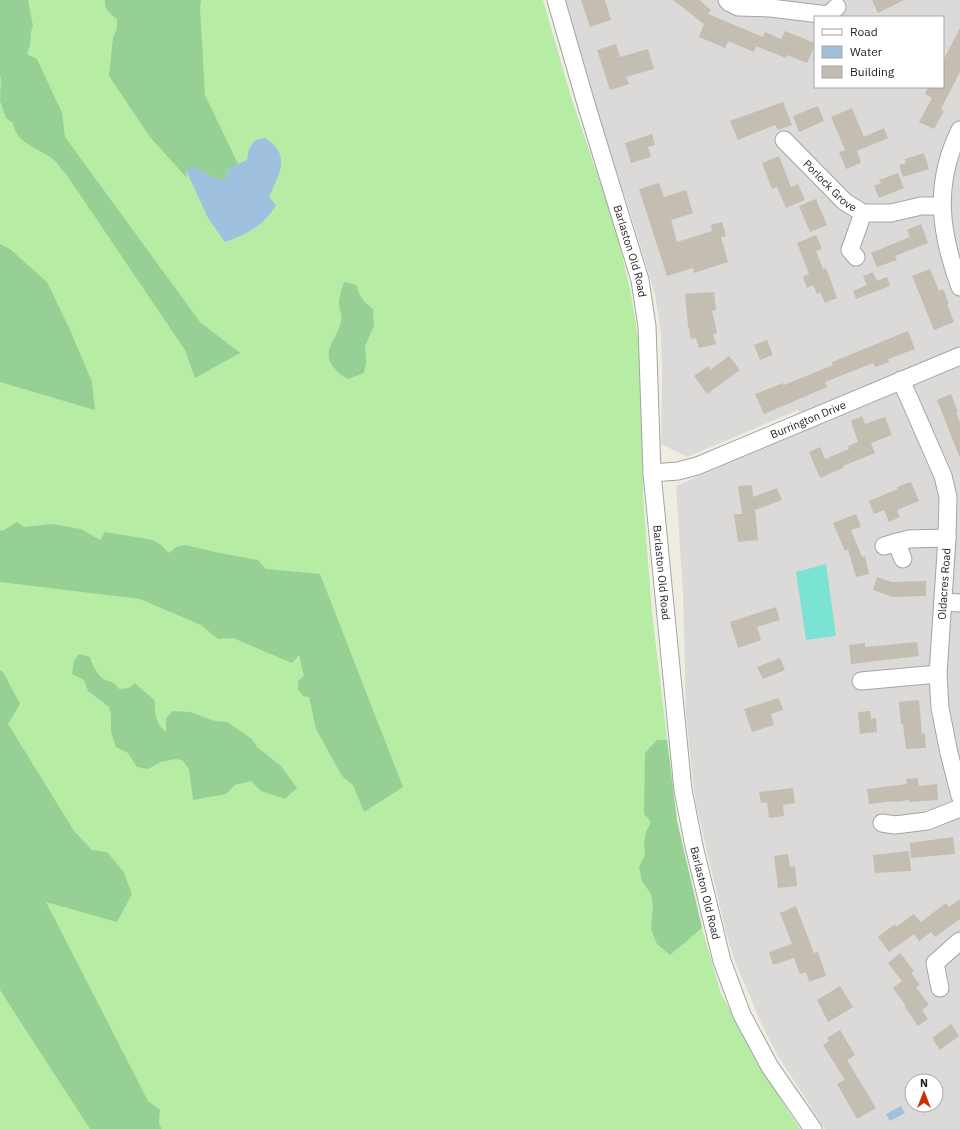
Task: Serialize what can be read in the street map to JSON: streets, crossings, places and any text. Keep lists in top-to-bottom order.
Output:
{
  "streets": {
    "street": [
      "Porlock Grove",
      "Barlaston Old Road",
      "Burrington Drive",
      "Oldacres Road"
    ]
  },
  "crossings": [
    ["Barlaston Old Road", "Burrington Drive"],
    ["Burrington Drive", "Oldacres Road"]
  ],
  "legend": ["Road", "Water", "Building"],
  "north": "top"
}
